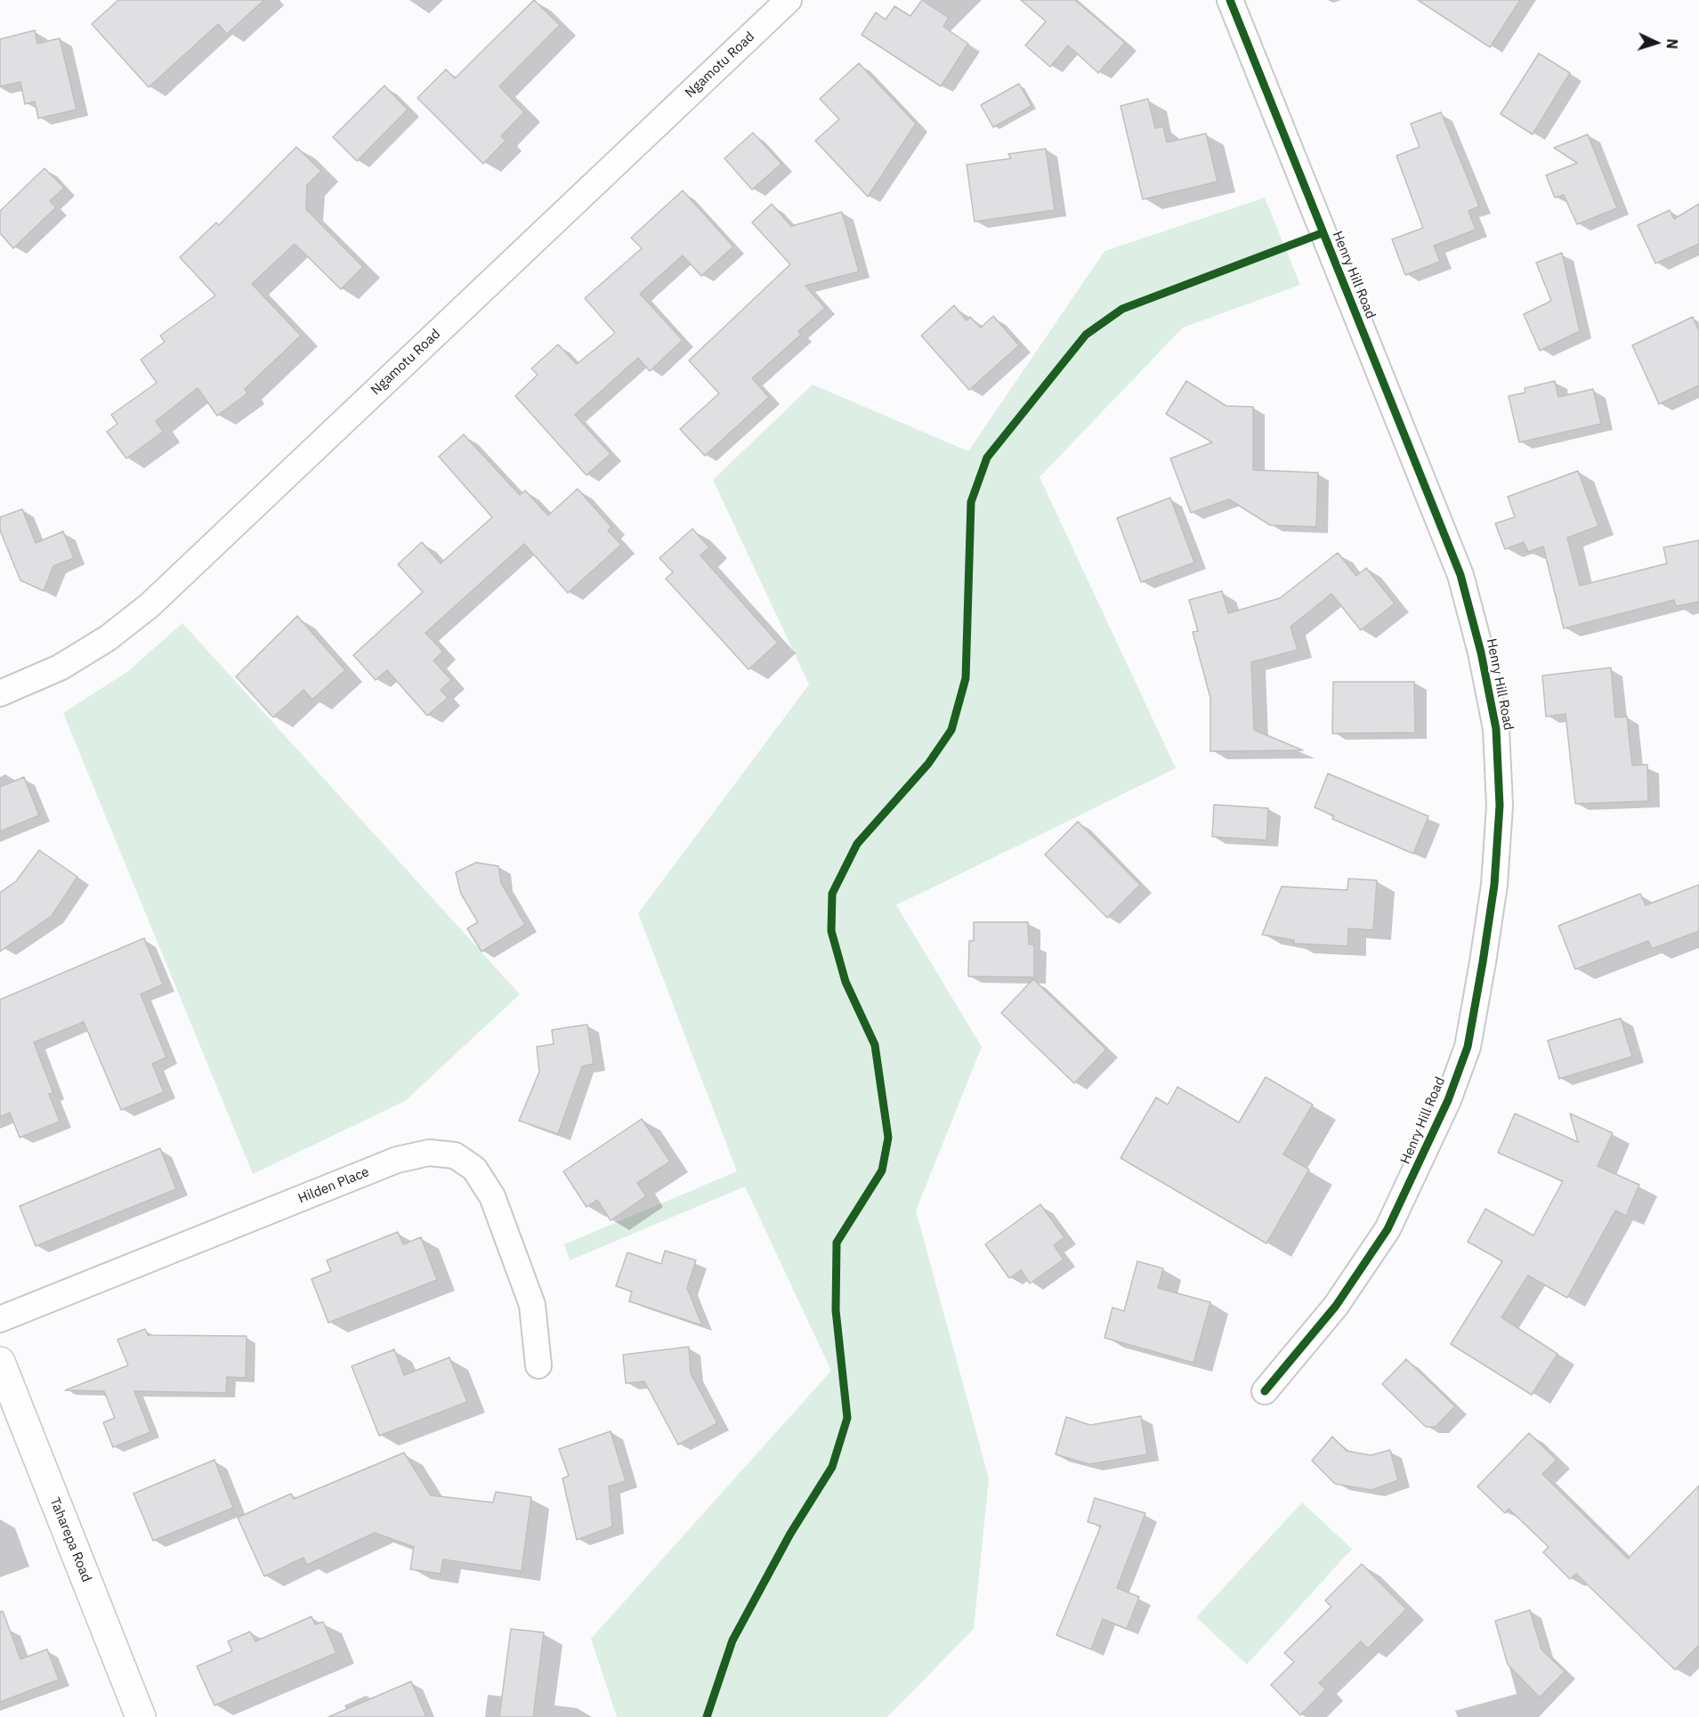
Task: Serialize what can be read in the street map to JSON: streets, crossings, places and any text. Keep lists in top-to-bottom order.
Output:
{
  "streets": {
    "street": [
      "Ngamotu Road",
      "Henry Hill Road",
      "Hilden Place",
      "Taharepa Road"
    ]
  },
  "north": "right"
}
